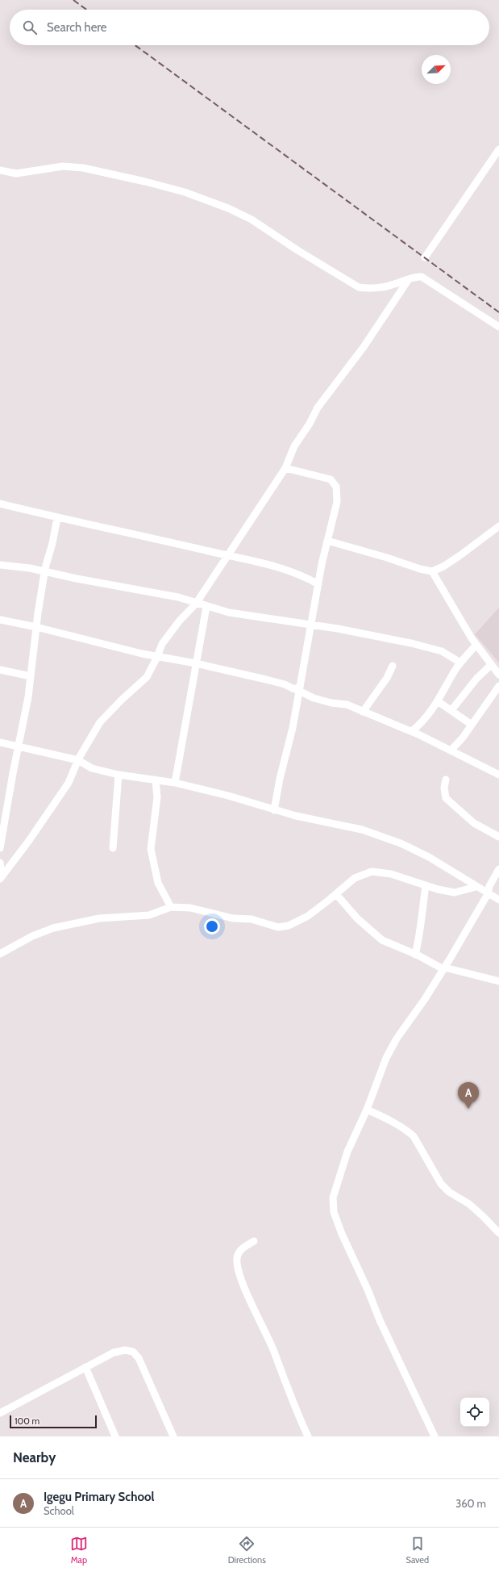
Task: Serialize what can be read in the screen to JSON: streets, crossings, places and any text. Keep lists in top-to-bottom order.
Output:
{
  "scale_bar": "100 m",
  "north": "top right",
  "page": {
    "search": "Search here",
    "pins": "A",
    "scale": "100 m",
    "heading": "Nearby",
    "list": [
      {
        "mark": "A",
        "name": "Igegu Primary School",
        "note": "School",
        "value": "360 m"
      }
    ],
    "nav": ["Map", "Directions", "Saved"]
  }
}
